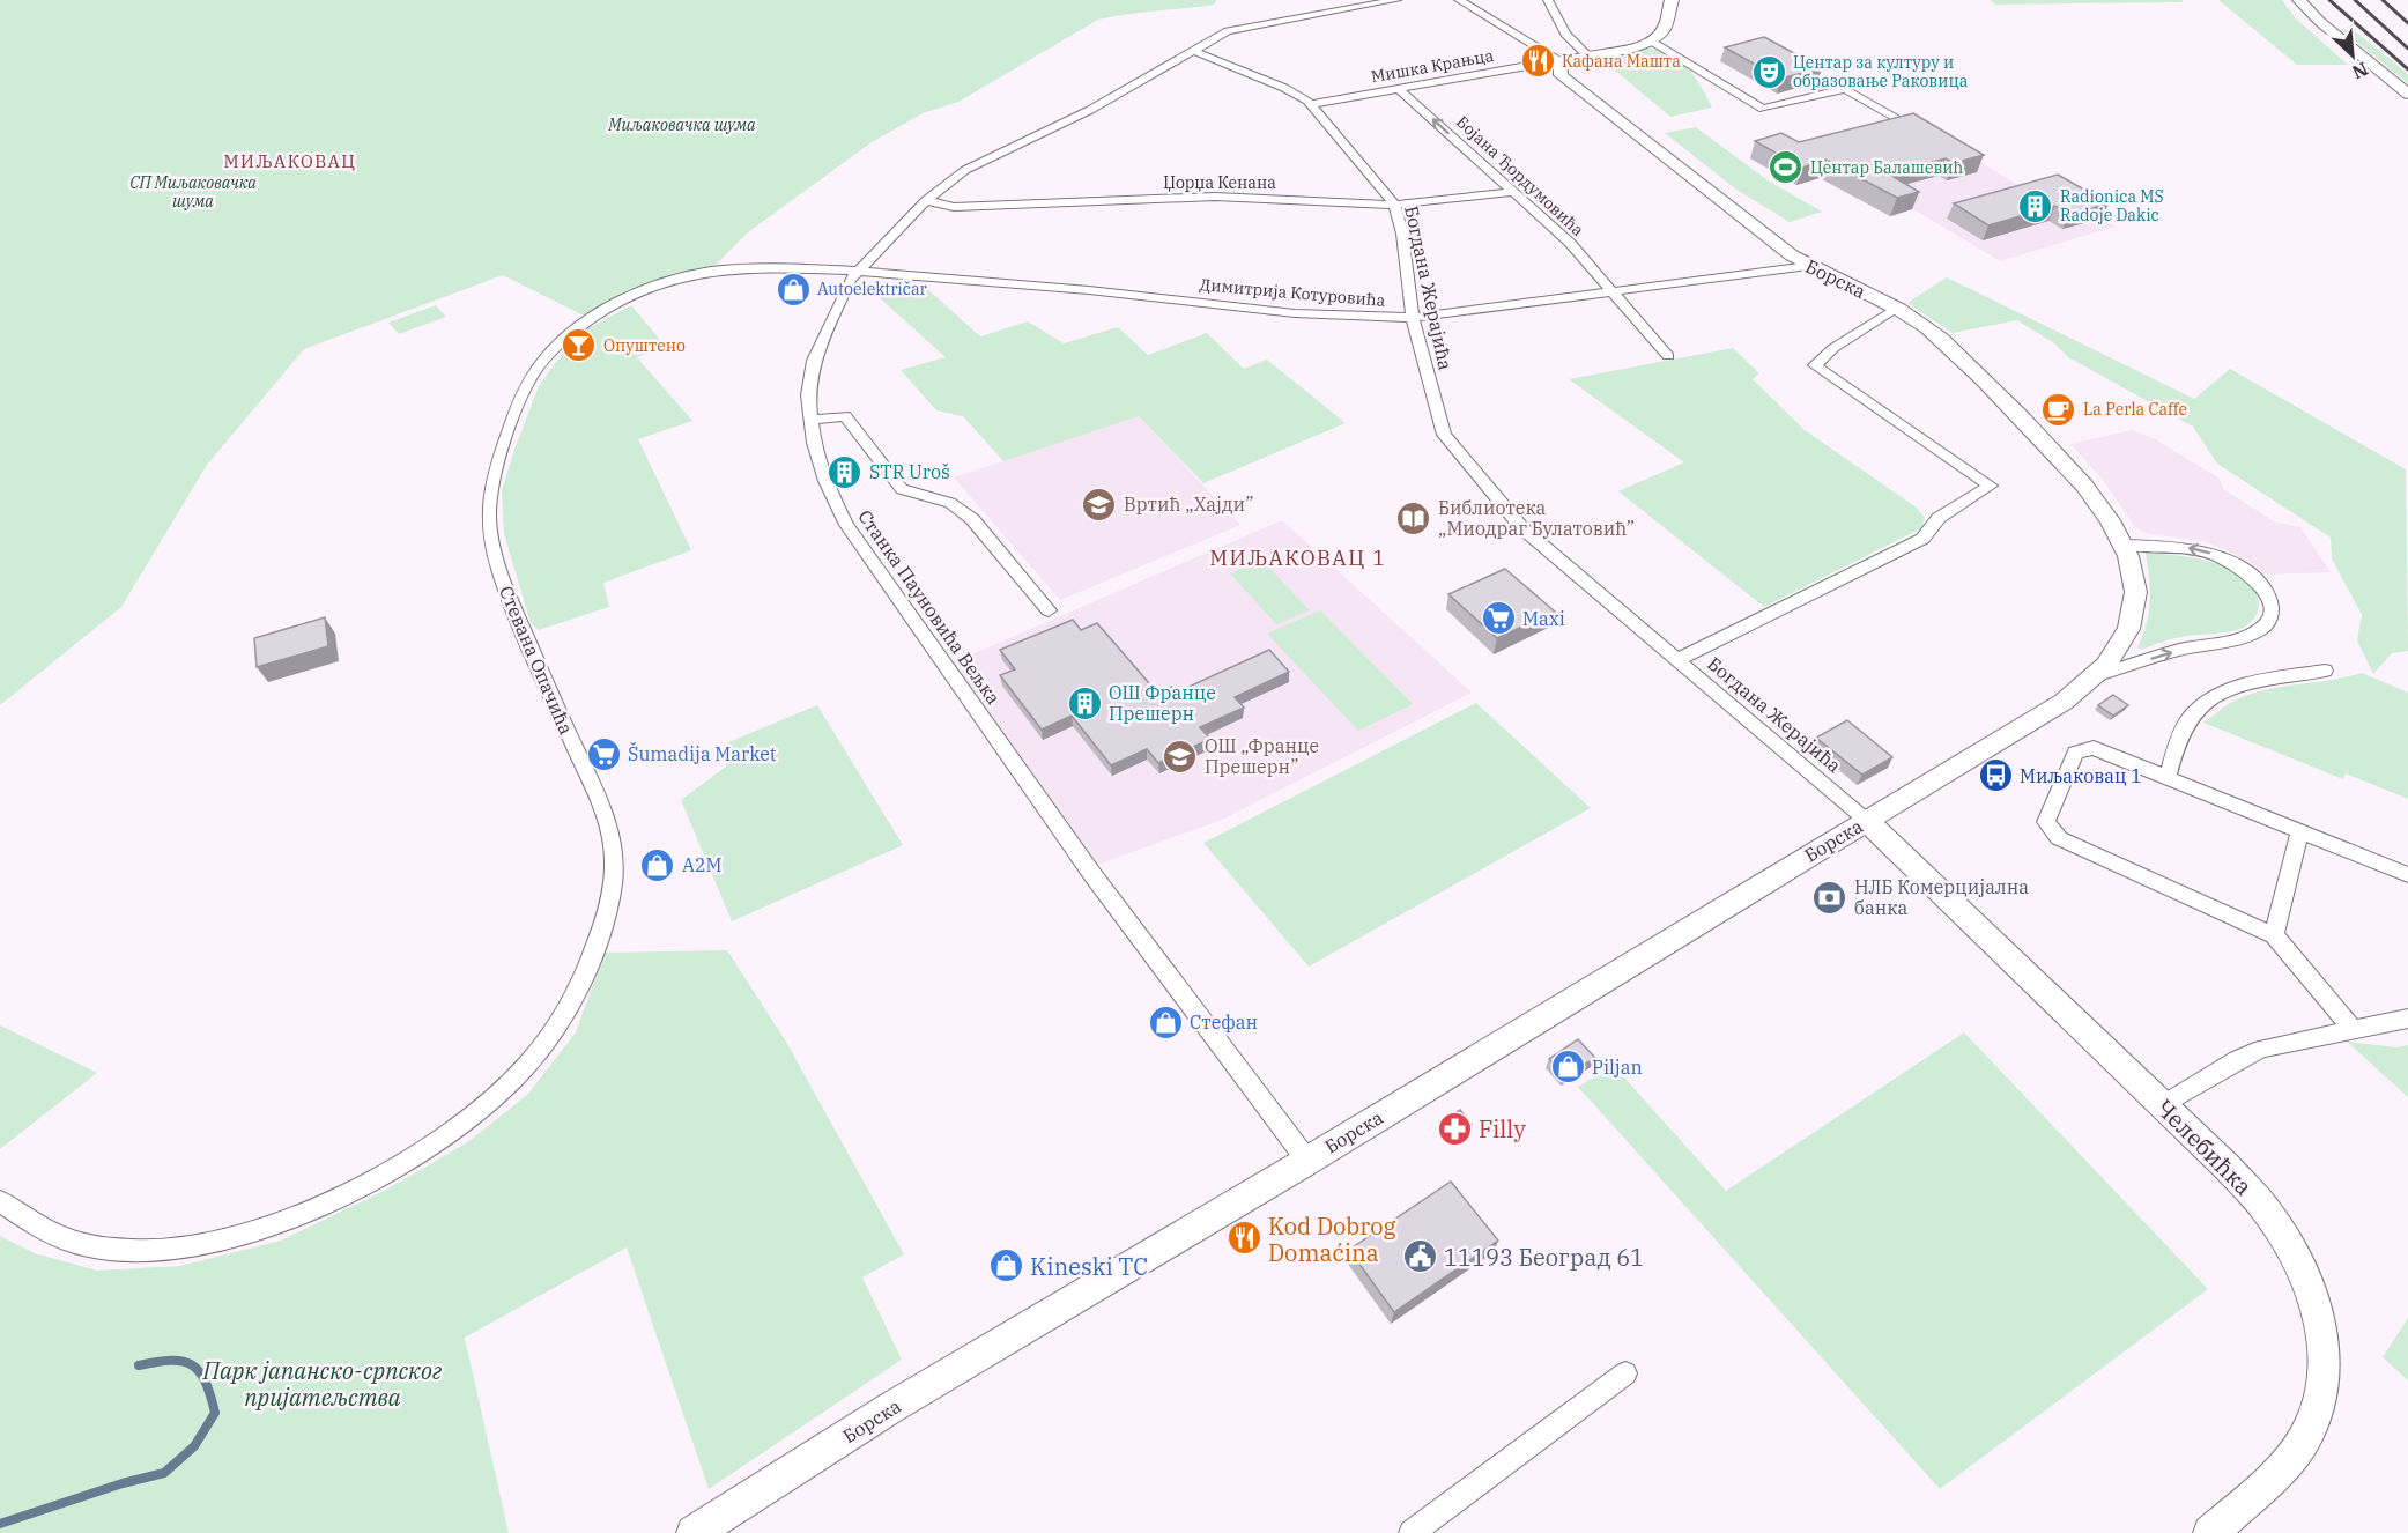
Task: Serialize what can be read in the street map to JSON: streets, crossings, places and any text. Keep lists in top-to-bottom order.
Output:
{
  "streets": {
    "main road": ["Мишка Крањца", "Борска", "Челебићка"],
    "street": [
      "Бојана Ђордумовића",
      "Џорџа Кенана",
      "Богдана Жерајића",
      "Димитрија Котуровића",
      "Станка Пауновића Вељка",
      "Стевана Опачића"
    ]
  },
  "crossings": [
    ["Мишка Крањца", "Бојана Ђордумовића"],
    ["Мишка Крањца", "Борска"],
    ["Мишка Крањца", "Богдана Жерајића"],
    ["Бојана Ђордумовића", "Џорџа Кенана"],
    ["Бојана Ђордумовића", "Димитрија Котуровића"],
    ["Џорџа Кенана", "Богдана Жерајића"],
    ["Џорџа Кенана", "Станка Пауновића Вељка"],
    ["Борска", "Богдана Жерајића"],
    ["Борска", "Димитрија Котуровића"],
    ["Борска", "Станка Пауновића Вељка"],
    ["Борска", "Челебићка"],
    ["Богдана Жерајића", "Димитрија Котуровића"],
    ["Богдана Жерајића", "Станка Пауновића Вељка"],
    ["Богдана Жерајића", "Челебићка"],
    ["Димитрија Котуровића", "Станка Пауновића Вељка"],
    ["Димитрија Котуровића", "Стевана Опачића"],
    ["Станка Пауновића Вељка", "Стевана Опачића"]
  ],
  "one_way": ["Бојана Ђордумовића"],
  "districts": ["МИЉАКОВАЦ", "МИЉАКОВАЦ 1"],
  "parks": ["Миљаковачка шума", "СП Миљаковачка шума", "Парк јапанско-српског пријатељства"],
  "places": {
    "restaurant": ["Кафана Машта", "Kod Dobrog Domaćina"],
    "theatre": ["Центар за културу и образовање Раковица"],
    "sports": ["Центар Балашевић"],
    "building": ["Radionica MS Radoje Dakic", "STR Uroš", "ОШ Франце Прешерн"],
    "shop": [
      "Autoelektričar",
      "A2M",
      "Стефан",
      "Piljan",
      "Kineski TC"
    ],
    "bar": ["Опуштено"],
    "cafe": ["La Perla Caffe"],
    "school or university": ["Вртић „Хајди”", "ОШ „Франце Прешерн”"],
    "library": ["Библиотека „Миодраг Булатовић”"],
    "supermarket": ["Maxi", "Šumadija Market"],
    "bus stop": ["Миљаковац 1"],
    "bank": ["НЛБ Комерцијална банка"],
    "pharmacy": ["Filly"],
    "public building": ["11193 Београд 61"]
  },
  "north": "bottom right"
}
